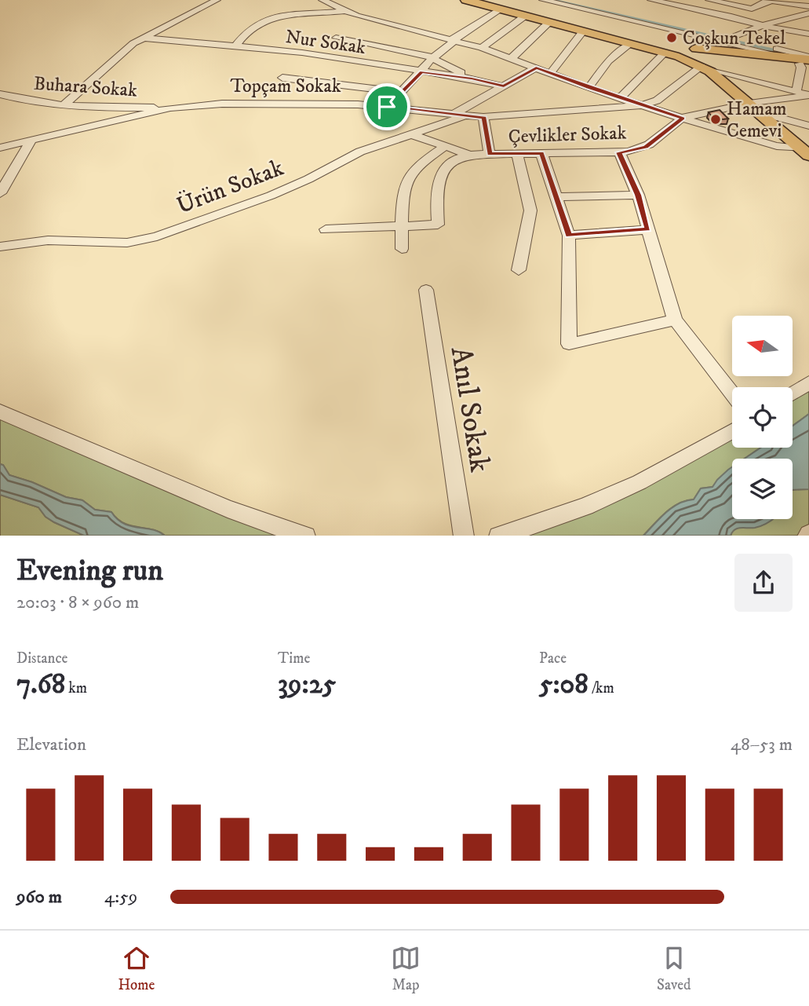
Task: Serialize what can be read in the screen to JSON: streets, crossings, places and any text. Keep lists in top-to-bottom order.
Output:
{
  "streets": {
    "street": [
      "Nur Sokak",
      "Topçam Sokak",
      "Buhara Sokak",
      "Çevlikler Sokak",
      "Ürün Sokak",
      "Anıl Sokak"
    ]
  },
  "crossings": [
    ["Topçam Sokak", "Buhara Sokak"],
    ["Topçam Sokak", "Ürün Sokak"],
    ["Çevlikler Sokak", "Ürün Sokak"]
  ],
  "places": ["Coşkun Tekel", "Hamam Cemevi"],
  "north": "left",
  "page": {
    "heading": ["Evening run", "20:03 · 8 × 960 m"],
    "stats": [
      ["Distance", "7.68 km"],
      ["Time", "39:25"],
      ["Pace", "5:08 /km"]
    ],
    "chart": ["Elevation", "48–53 m"],
    "list": [
      {
        "name": "960 m",
        "note": "4:59"
      }
    ],
    "tabs": ["Home", "Map", "Saved"]
  }
}
